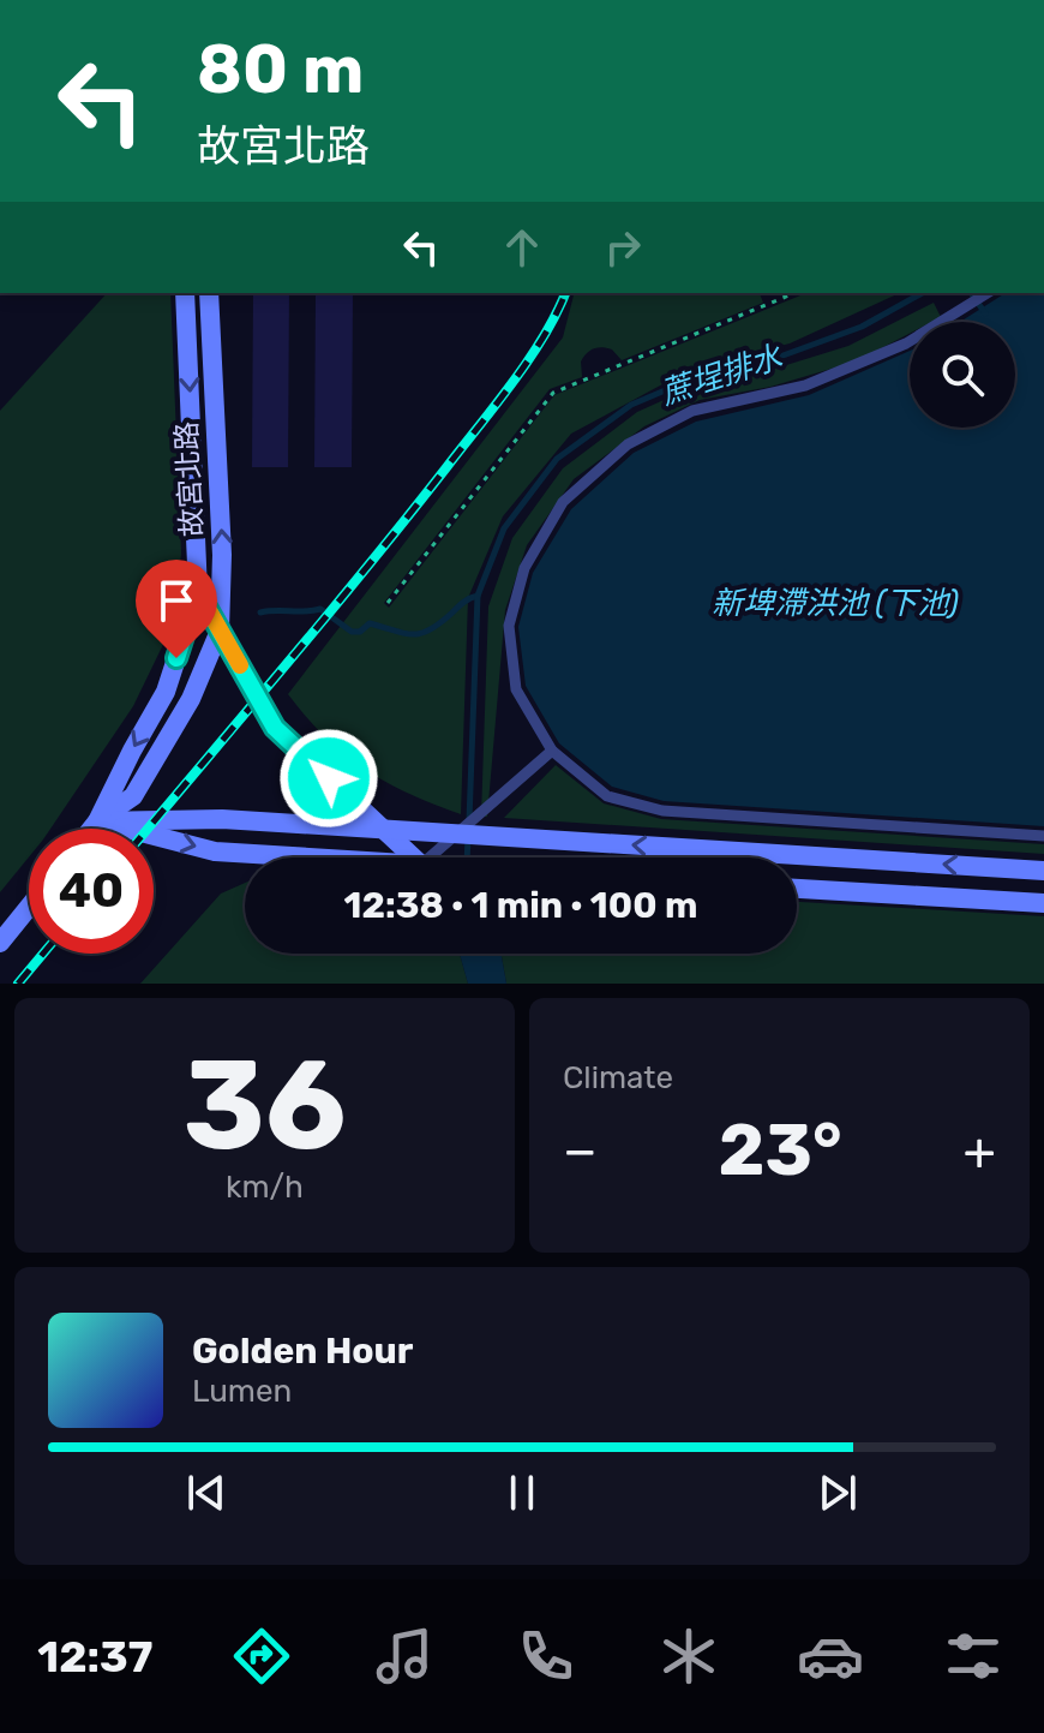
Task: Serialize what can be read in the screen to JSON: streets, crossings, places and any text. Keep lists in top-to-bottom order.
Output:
{
  "streets": {
    "street": ["故宮北路"]
  },
  "water": ["蔗埕排水", "新埤滯洪池 (下池)"],
  "page": {
    "turn": ["80 m", "故宮北路"],
    "limit": "40",
    "trip": "12:38 · 1 min · 100 m",
    "tile": [
      ["36", "km/h"],
      "Climate"
    ],
    "heat": ["−", "23°", "+"],
    "song": ["Golden Hour", "Lumen"],
    "tabs": "12:37"
  }
}
